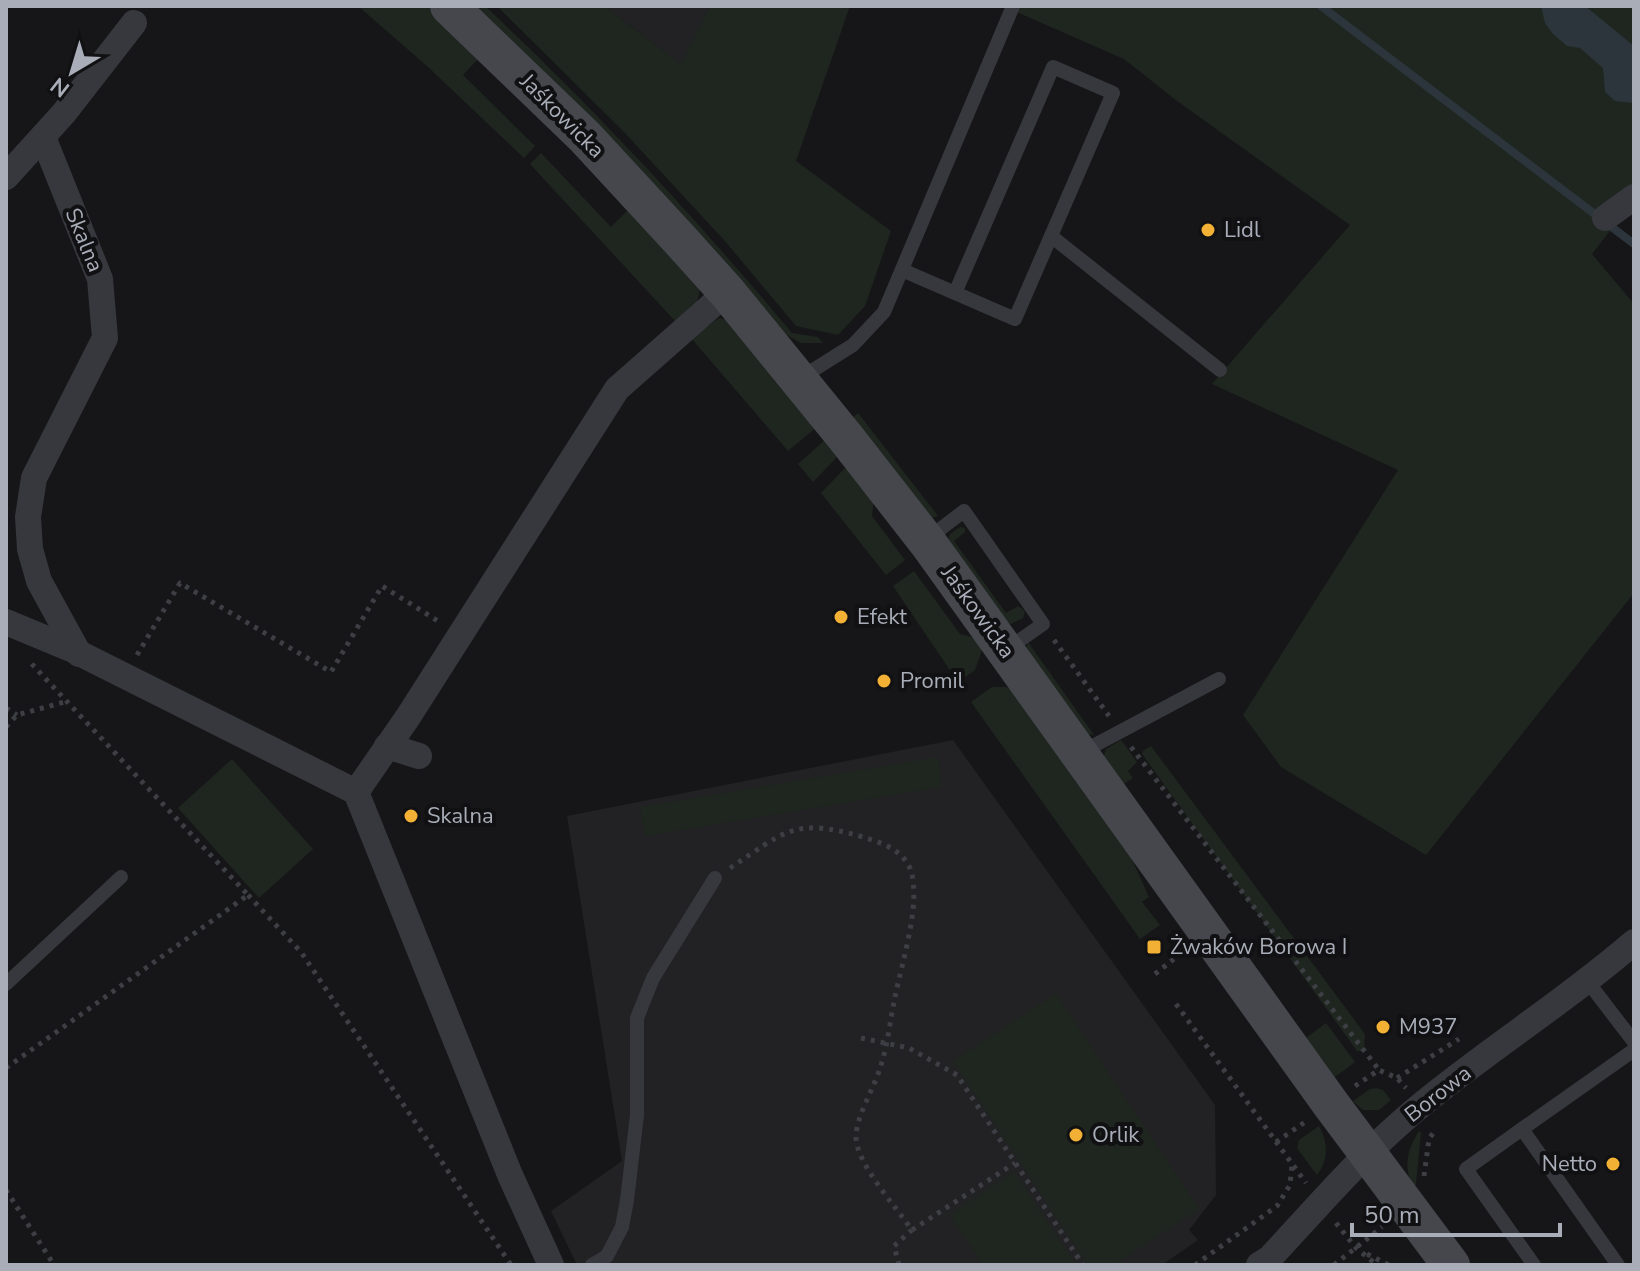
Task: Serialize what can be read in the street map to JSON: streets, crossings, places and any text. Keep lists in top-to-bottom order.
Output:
{
  "streets": {
    "street": ["Jaśkowicka", "Skalna", "Borowa"]
  },
  "crossings": [
    ["Jaśkowicka", "Borowa"]
  ],
  "places": {
    "other": [
      "Lidl",
      "Efekt",
      "Promil",
      "Skalna",
      "M937",
      "Orlik",
      "Netto"
    ],
    "transit": ["Żwaków Borowa I"]
  },
  "scale_bar": "50 m",
  "north": "bottom left"
}
